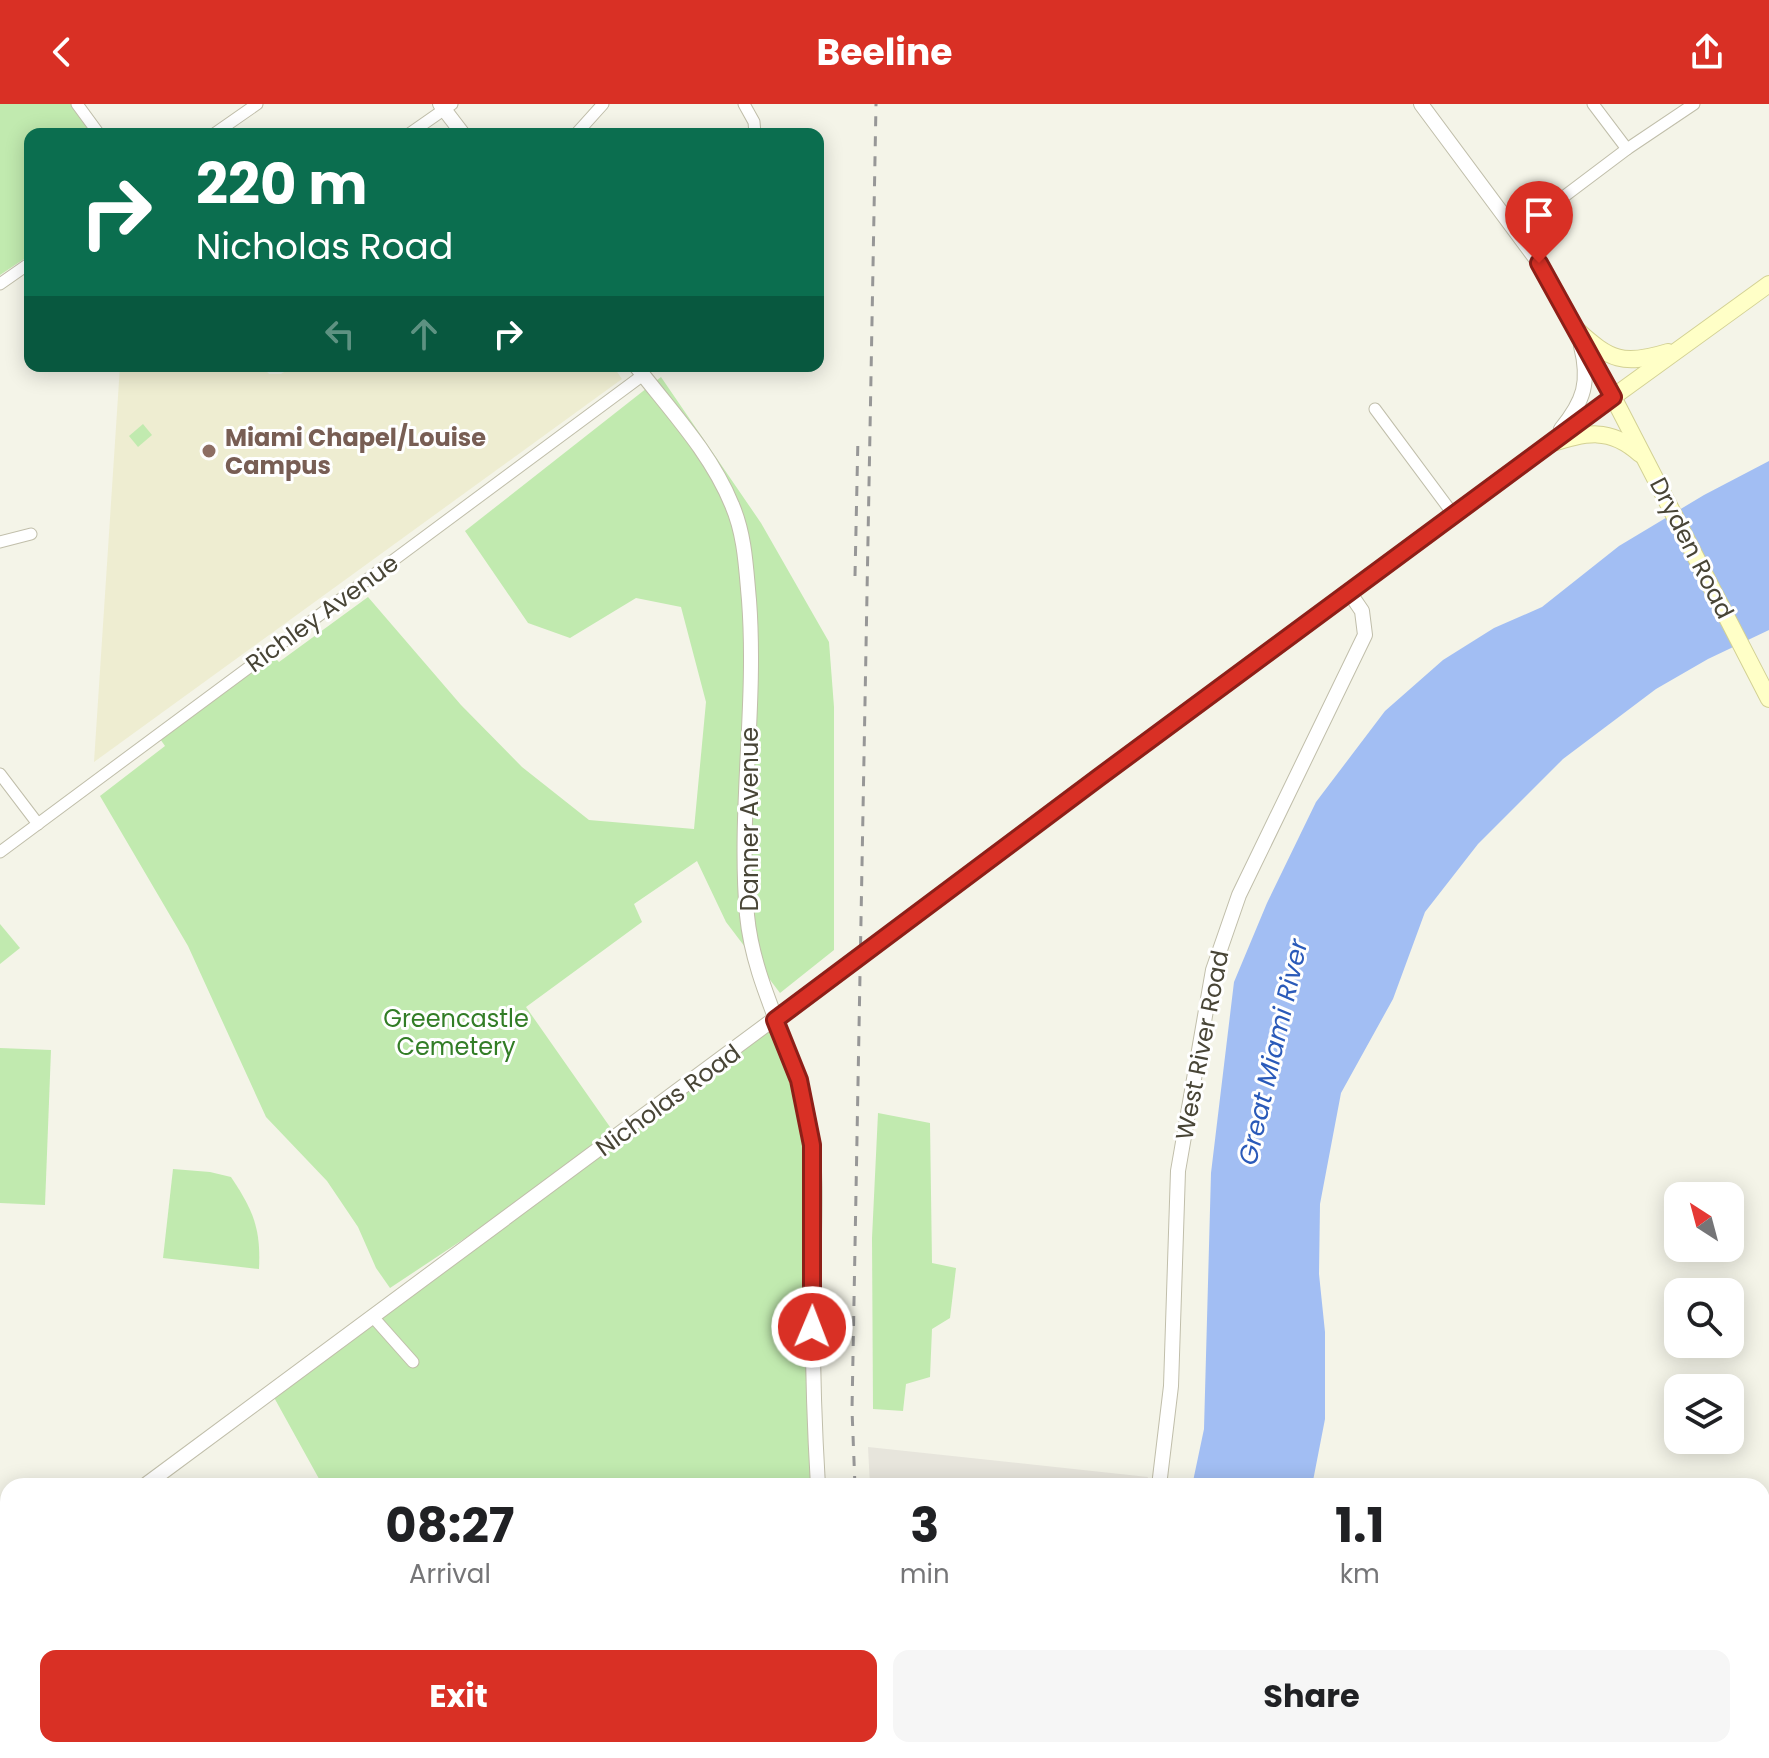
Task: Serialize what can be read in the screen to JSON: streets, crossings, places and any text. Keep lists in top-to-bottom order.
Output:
{
  "streets": {
    "main road": ["Dryden Road", "Nicholas Road"],
    "street": ["Richley Avenue", "Danner Avenue", "West River Road"]
  },
  "crossings": [
    ["Dryden Road", "Nicholas Road"],
    ["Danner Avenue", "Nicholas Road"],
    ["West River Road", "Nicholas Road"]
  ],
  "water": ["Great Miami River"],
  "parks": ["Greencastle Cemetery"],
  "places": ["Miami Chapel/Louise Campus"],
  "north": "top left",
  "page": {
    "header": "Beeline",
    "turn": ["220 m", "Nicholas Road"],
    "eta": [
      "08:27",
      "Arrival",
      "3",
      "min",
      "1.1",
      "km"
    ],
    "buttons": ["Exit", "Share"]
  }
}
